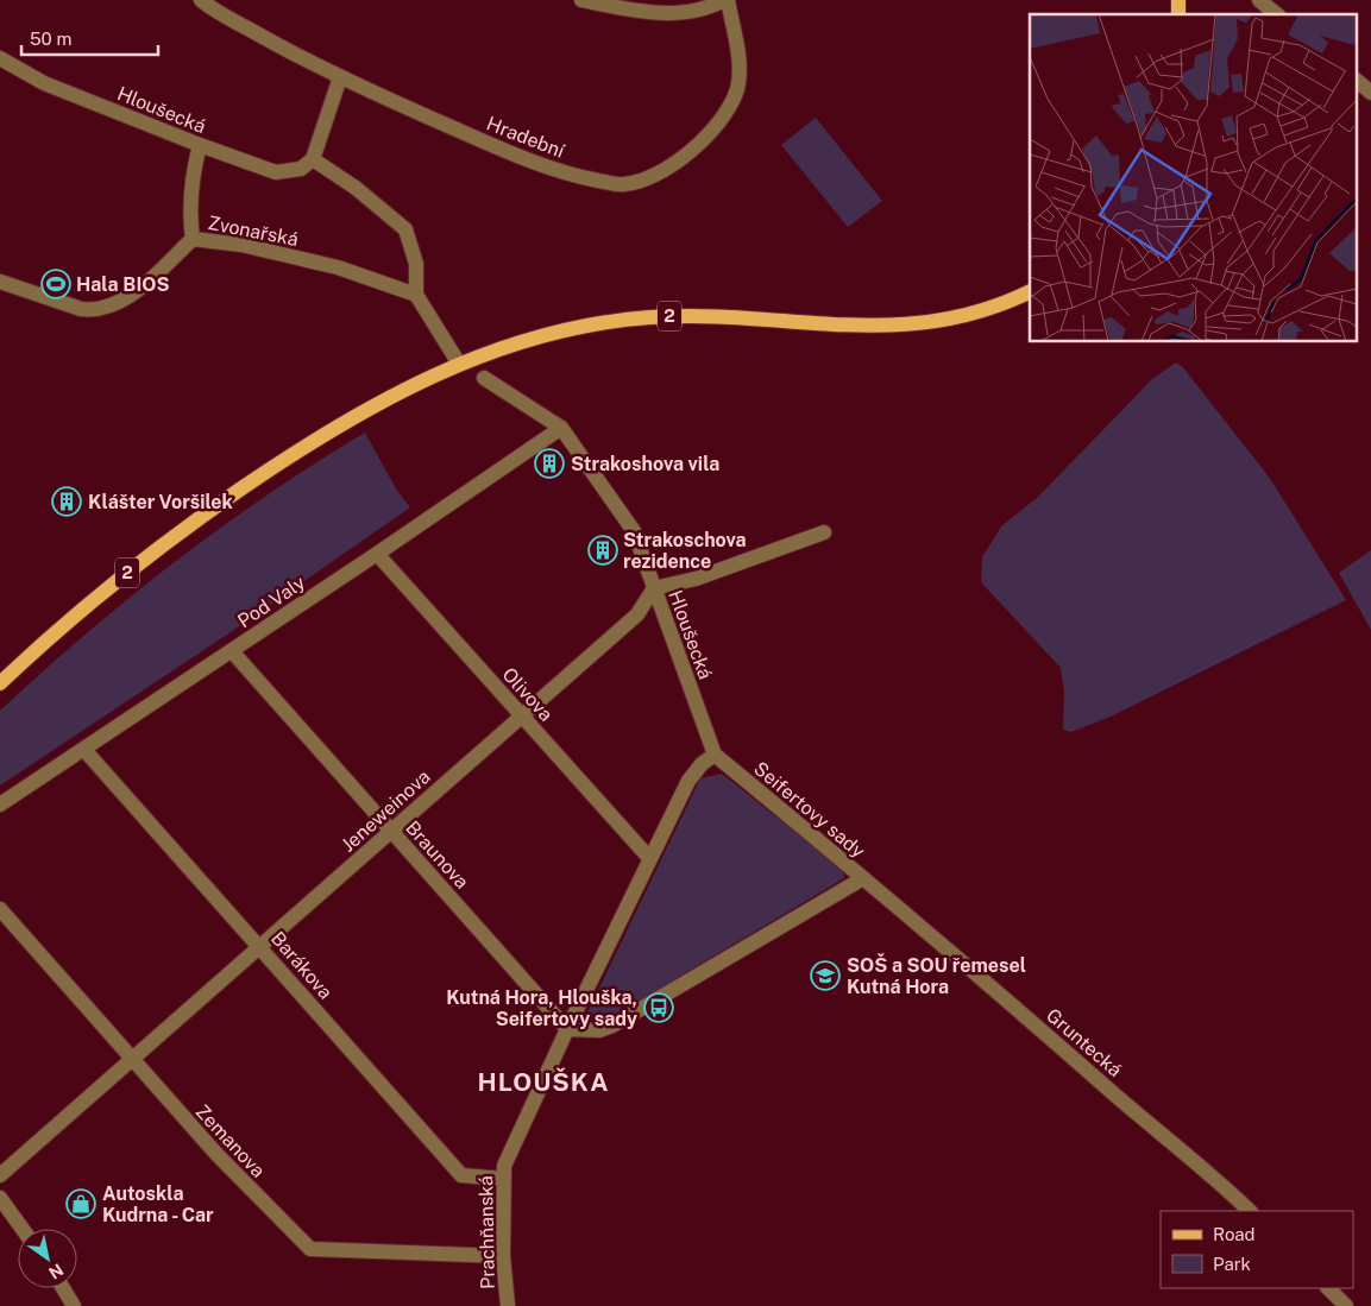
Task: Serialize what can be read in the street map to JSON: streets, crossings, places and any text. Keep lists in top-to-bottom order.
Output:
{
  "streets": {
    "main road": ["2"],
    "street": [
      "Hloušecká",
      "Hradební",
      "Zvonařská",
      "Pod Valy",
      "Olivova",
      "Seifertovy sady",
      "Jeneweinova",
      "Braunova",
      "Barákova",
      "Gruntecká",
      "Zemanova",
      "Prachňanská"
    ]
  },
  "crossings": [
    ["Hloušecká", "Pod Valy"],
    ["Hloušecká", "Seifertovy sady"],
    ["Hloušecká", "Jeneweinova"],
    ["Pod Valy", "Olivova"],
    ["Pod Valy", "Braunova"],
    ["Pod Valy", "Barákova"],
    ["Olivova", "Jeneweinova"],
    ["Seifertovy sady", "Braunova"],
    ["Seifertovy sady", "Gruntecká"],
    ["Seifertovy sady", "Prachňanská"],
    ["Jeneweinova", "Braunova"],
    ["Jeneweinova", "Barákova"],
    ["Jeneweinova", "Zemanova"],
    ["Braunova", "Prachňanská"],
    ["Barákova", "Prachňanská"],
    ["Zemanova", "Prachňanská"]
  ],
  "districts": ["HLOUŠKA"],
  "places": {
    "sports": ["Hala BIOS"],
    "building": ["Strakoshova vila", "Klášter Voršilek", "Strakoschova rezidence"],
    "school or university": ["SOŠ a SOU řemesel Kutná Hora"],
    "bus stop": ["Kutná Hora, Hlouška, Seifertovy sady"],
    "shop": ["Autoskla Kudrna - Car"]
  },
  "legend": ["Road", "Park"],
  "scale_bar": "50 m",
  "north": "bottom right"
}
